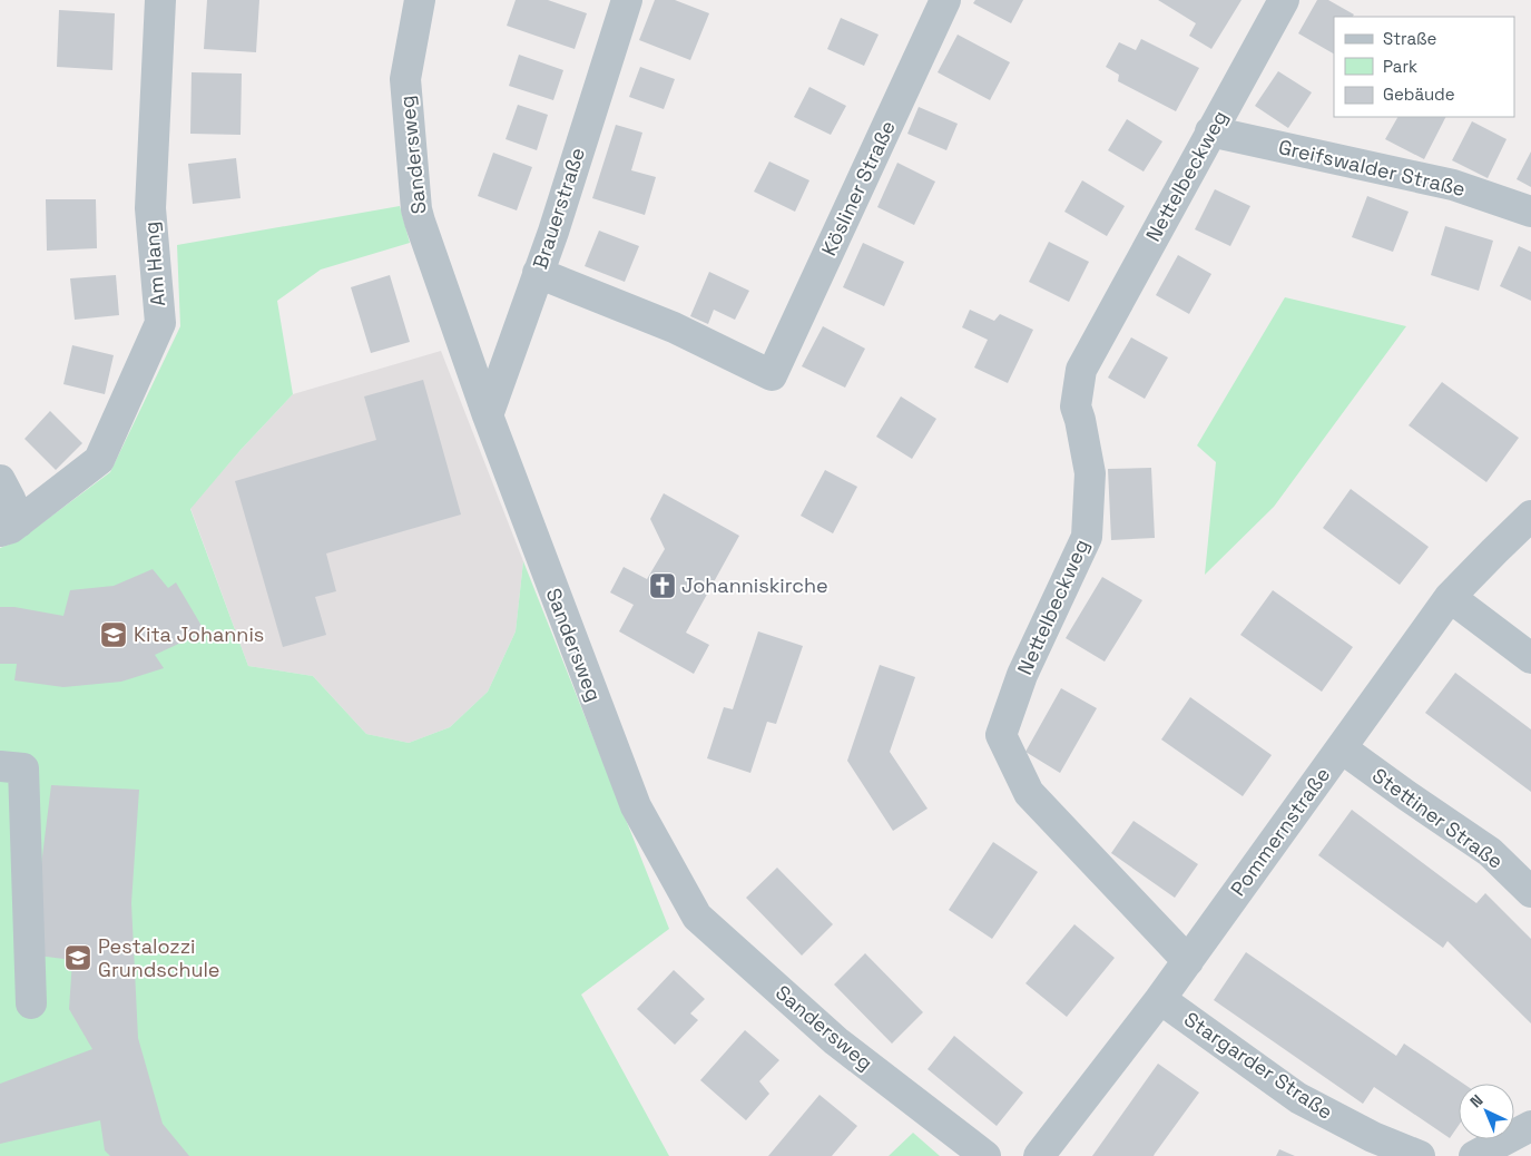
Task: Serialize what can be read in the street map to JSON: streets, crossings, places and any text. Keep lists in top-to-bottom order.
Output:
{
  "streets": {
    "street": [
      "Sandersweg",
      "Greifswalder Straße",
      "Nettelbeckweg",
      "Kösliner Straße",
      "Brauerstraße",
      "Am Hang",
      "Stettiner Straße",
      "Pommernstraße",
      "Stargarder Straße"
    ]
  },
  "crossings": [
    ["Sandersweg", "Brauerstraße"],
    ["Greifswalder Straße", "Nettelbeckweg"],
    ["Nettelbeckweg", "Pommernstraße"],
    ["Kösliner Straße", "Brauerstraße"],
    ["Stettiner Straße", "Pommernstraße"],
    ["Pommernstraße", "Stargarder Straße"]
  ],
  "places": {
    "church": ["Johanniskirche"],
    "school or university": ["Kita Johannis", "Pestalozzi Grundschule"]
  },
  "legend": ["Straße", "Park", "Gebäude"],
  "north": "top left"
}
